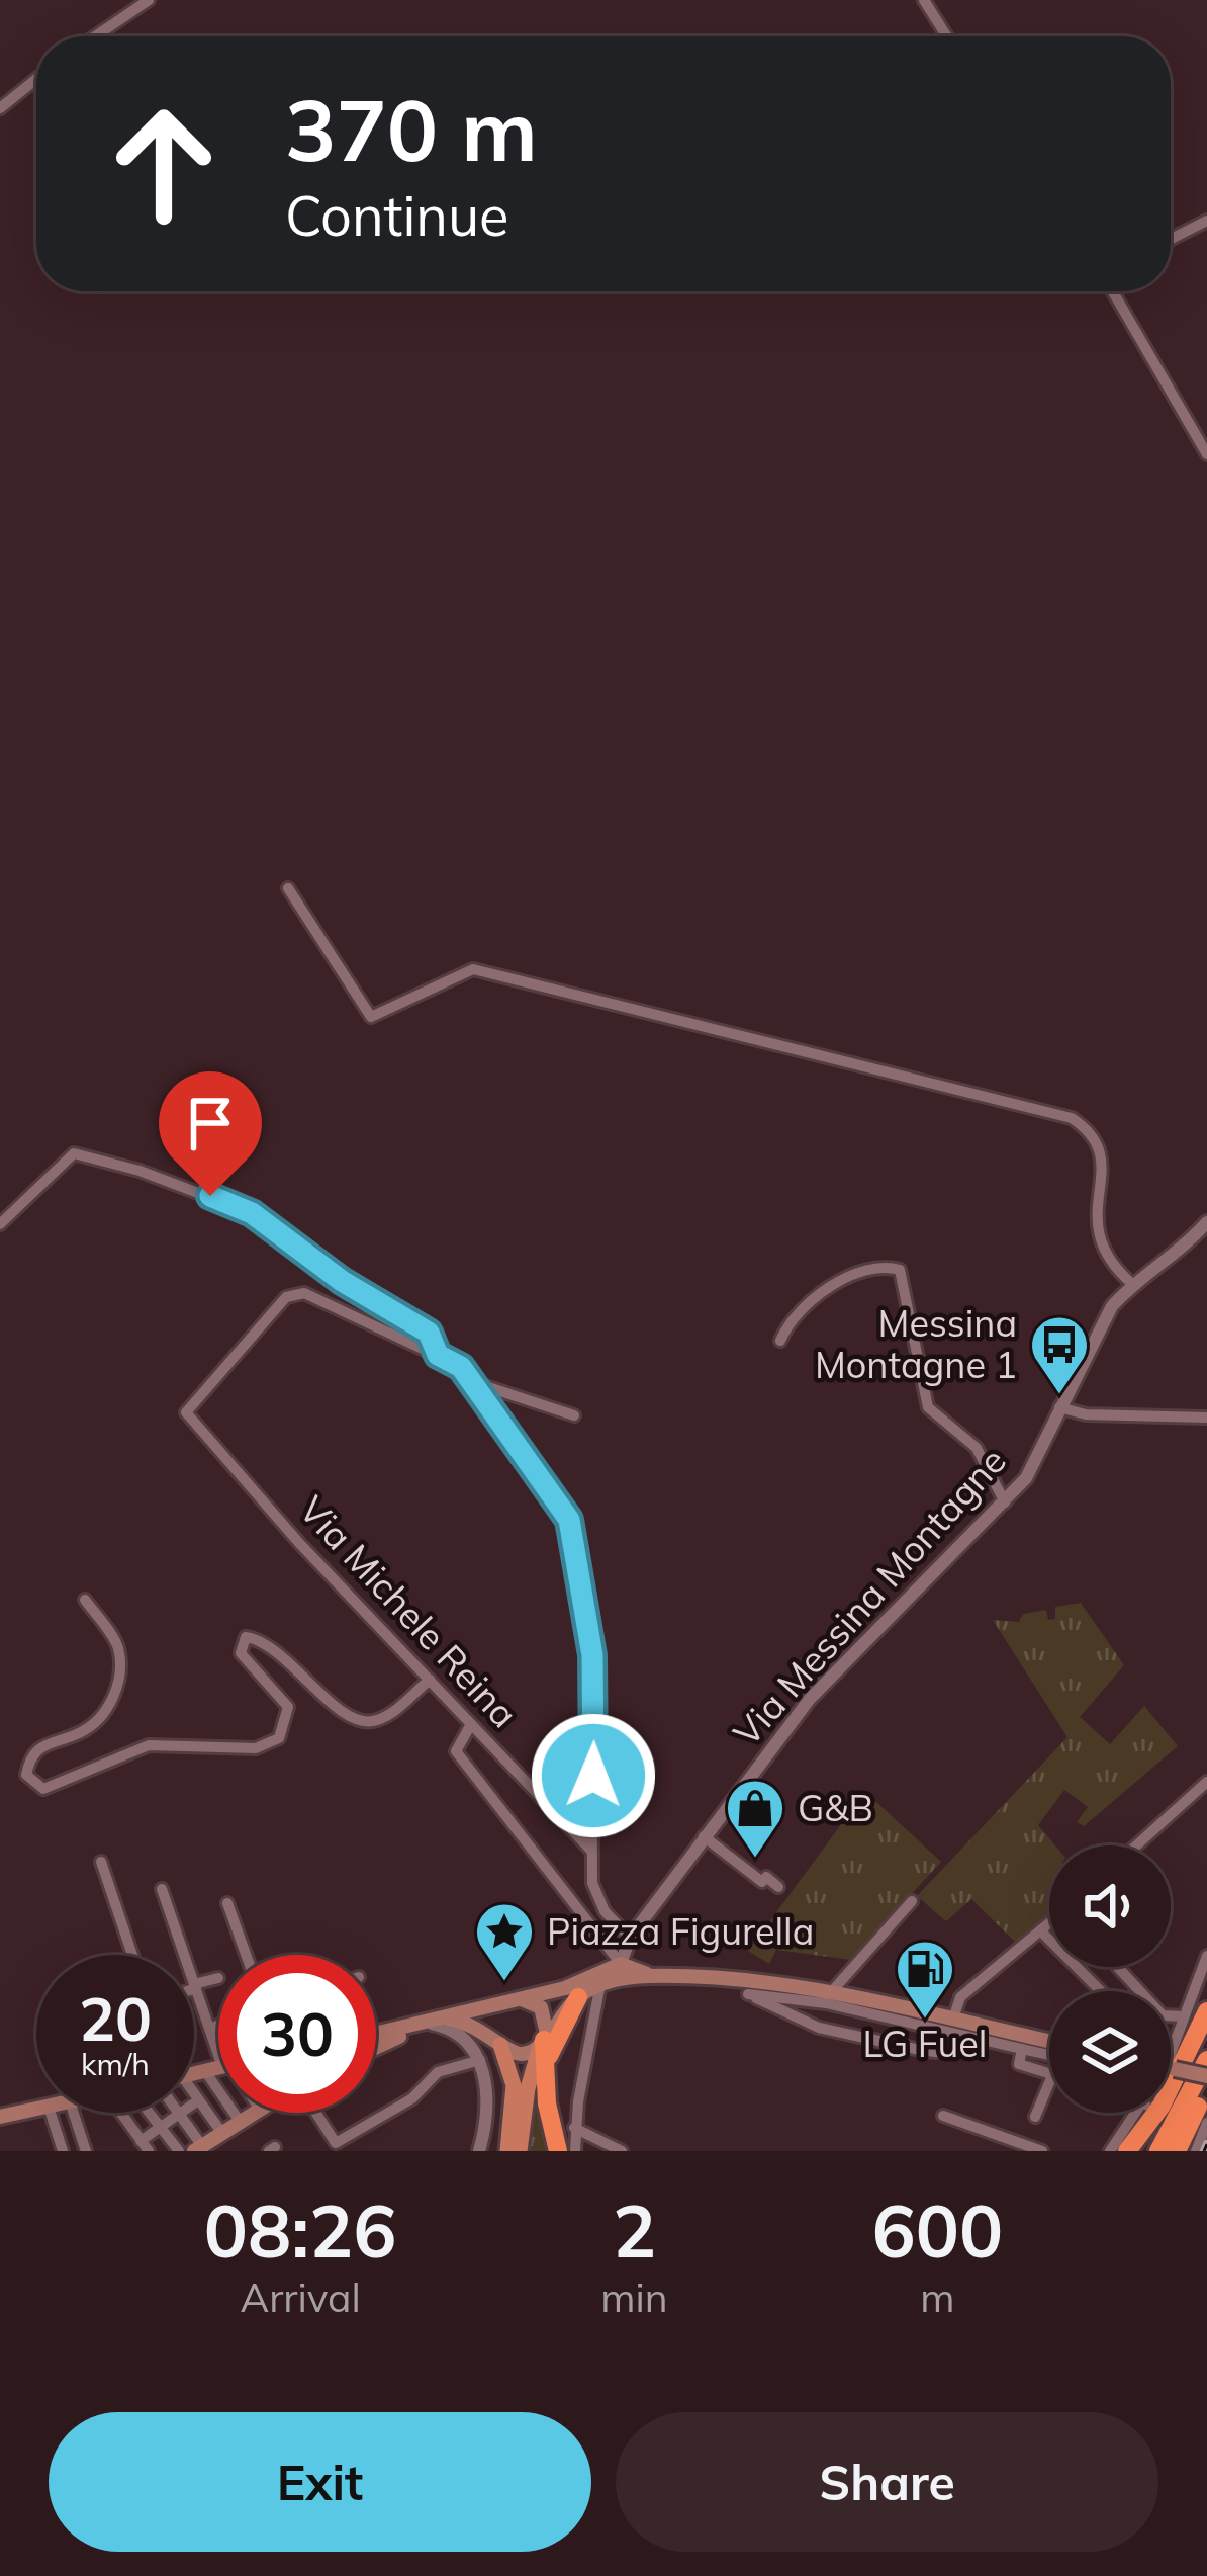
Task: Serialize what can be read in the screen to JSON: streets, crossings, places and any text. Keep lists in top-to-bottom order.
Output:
{
  "streets": {
    "street": ["Via Messina Montagne", "Via Michele Reina"]
  },
  "places": {
    "bus stop": ["Messina Montagne 1"],
    "shop": ["G&B"],
    "place": ["Piazza Figurella"],
    "fuel station": ["LG Fuel"]
  },
  "page": {
    "turn": ["370 m", "Continue"],
    "speed": "20 km/h",
    "limit": "30",
    "eta": [
      "08:26",
      "Arrival",
      "2",
      "min",
      "600",
      "m"
    ],
    "buttons": ["Exit", "Share"]
  }
}
